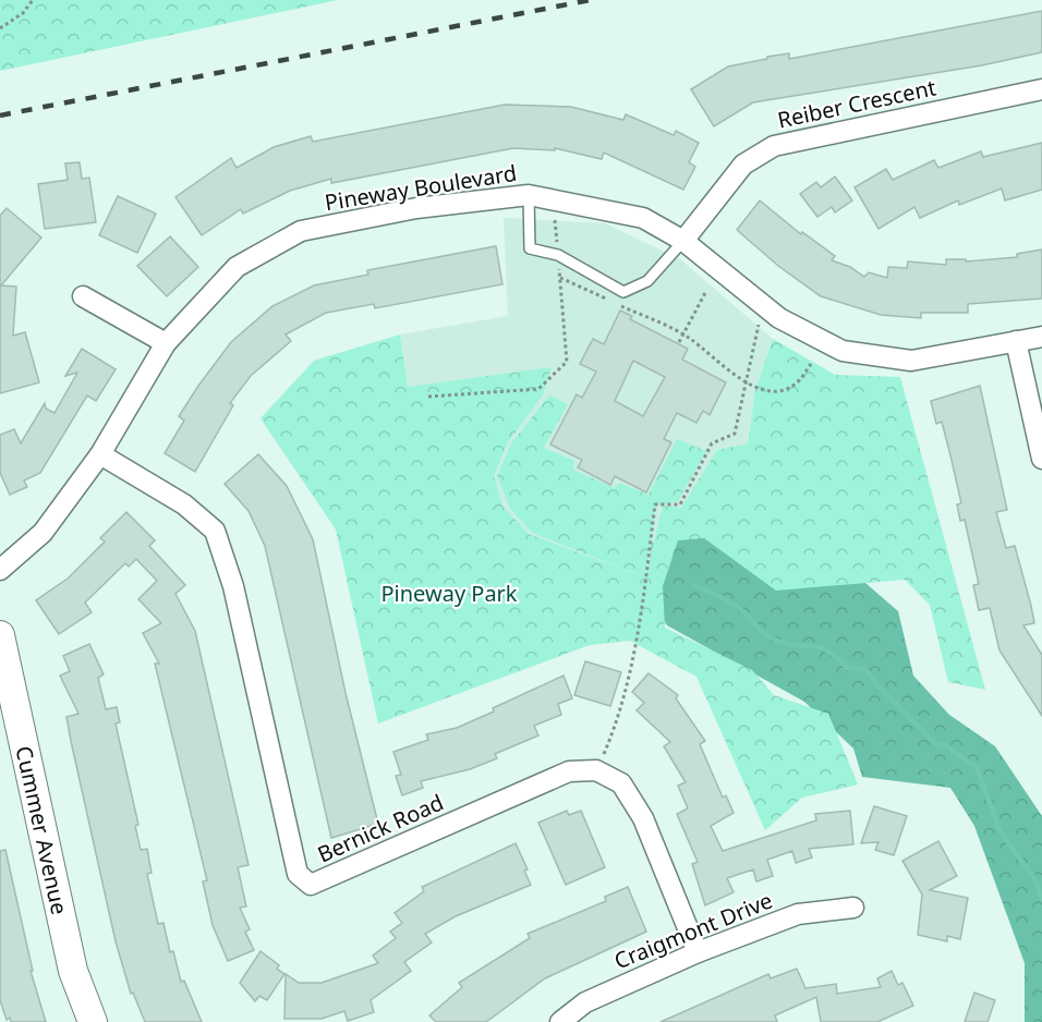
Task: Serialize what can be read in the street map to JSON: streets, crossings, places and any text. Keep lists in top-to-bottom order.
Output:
{
  "streets": {
    "street": [
      "Reiber Crescent",
      "Pineway Boulevard",
      "Bernick Road",
      "Cummer Avenue",
      "Craigmont Drive"
    ]
  },
  "crossings": [
    ["Reiber Crescent", "Pineway Boulevard"],
    ["Pineway Boulevard", "Bernick Road"]
  ],
  "parks": ["Pineway Park"]
}
